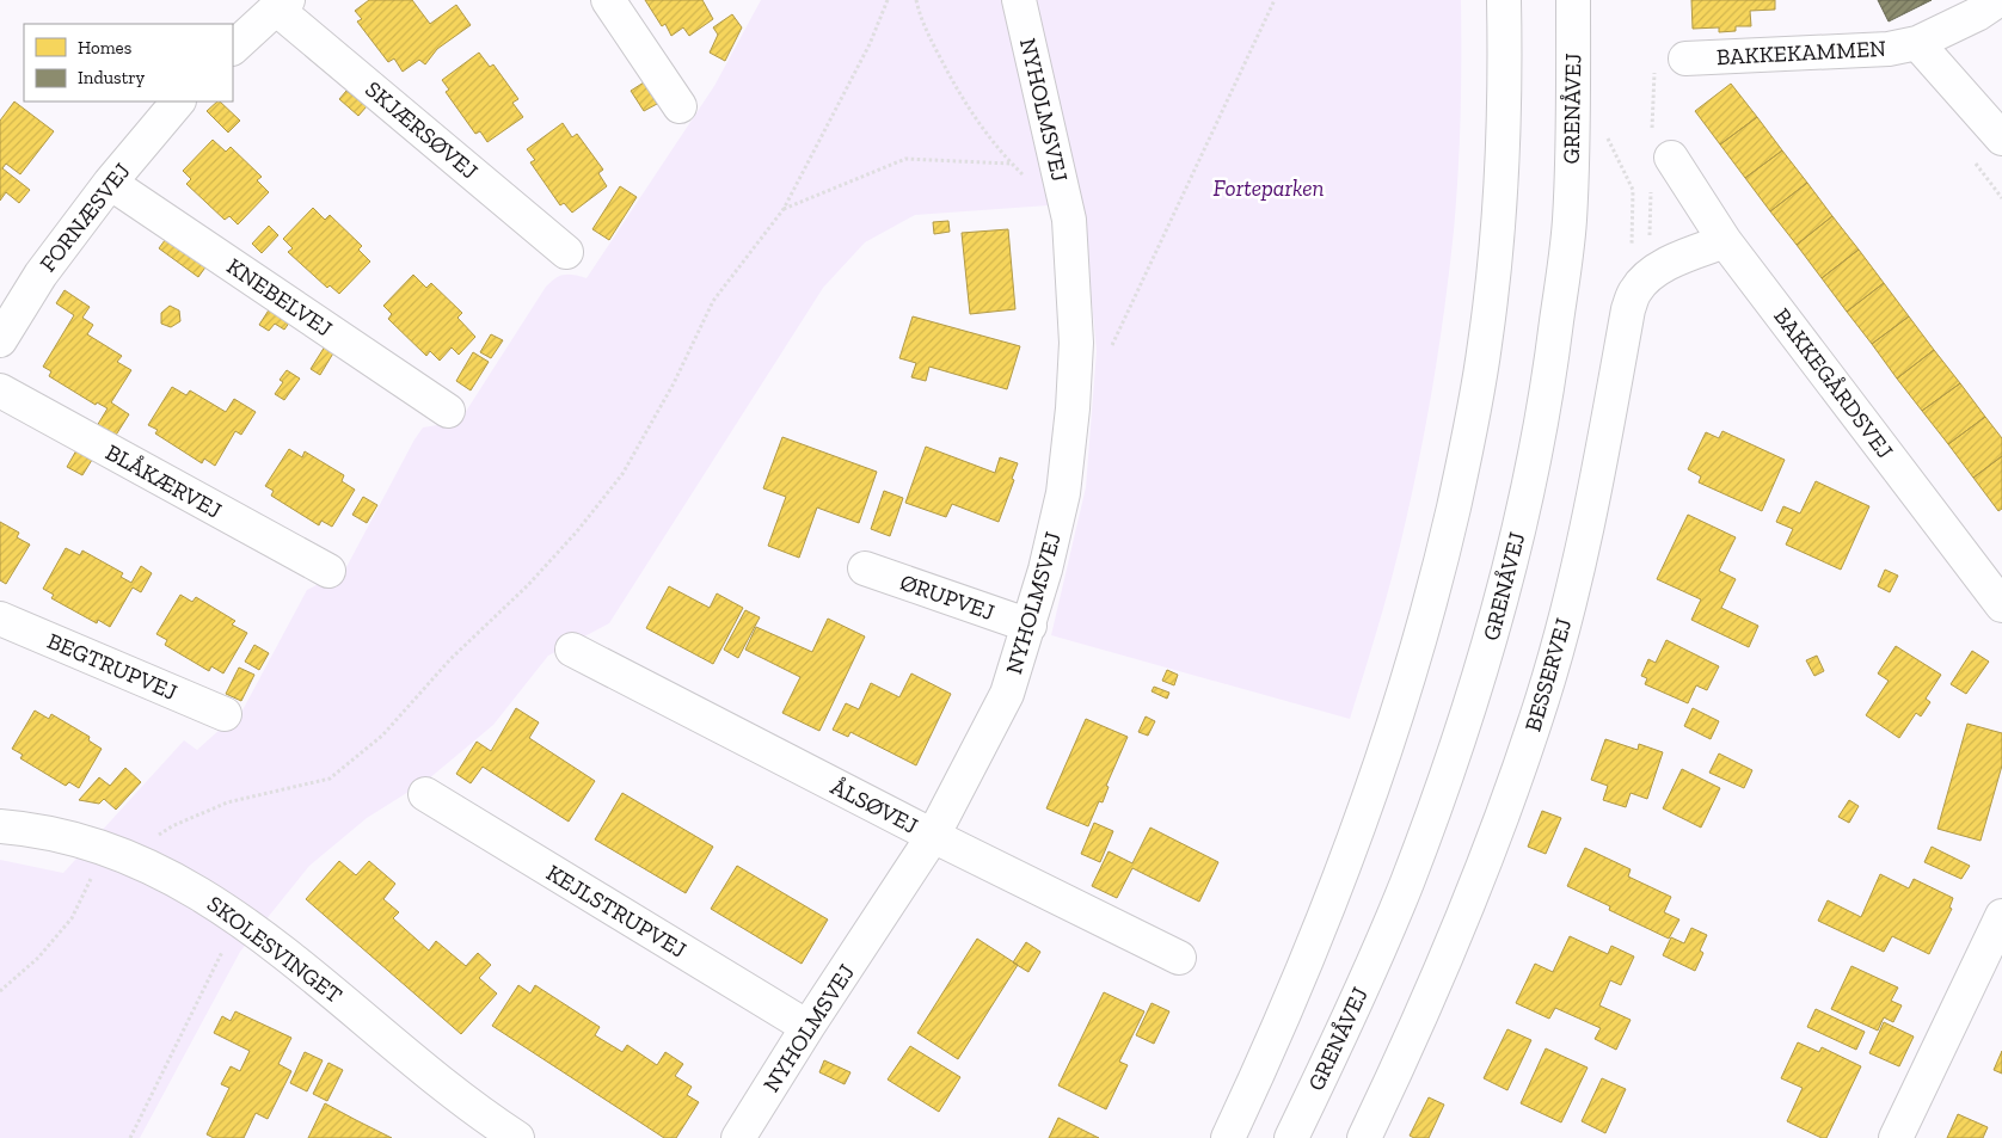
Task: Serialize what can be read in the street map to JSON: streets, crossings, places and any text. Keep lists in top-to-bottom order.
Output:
{
  "streets": {
    "street": [
      "BAKKEKAMMEN",
      "GRENÅVEJ",
      "NYHOLMSVEJ",
      "SKJÆRSØVEJ",
      "FORNÆSVEJ",
      "KNEBELVEJ",
      "BAKKEGÅRDSVEJ",
      "BLÅKÆRVEJ",
      "ØRUPVEJ",
      "BEGTRUPVEJ",
      "BESSERVEJ",
      "ÅLSØVEJ",
      "KEJLSTRUPVEJ",
      "SKOLESVINGET"
    ]
  },
  "crossings": [
    ["NYHOLMSVEJ", "ØRUPVEJ"],
    ["NYHOLMSVEJ", "ÅLSØVEJ"],
    ["NYHOLMSVEJ", "KEJLSTRUPVEJ"],
    ["FORNÆSVEJ", "KNEBELVEJ"],
    ["BAKKEGÅRDSVEJ", "BESSERVEJ"]
  ],
  "parks": ["Forteparken"],
  "legend": ["Homes", "Industry"]
}
